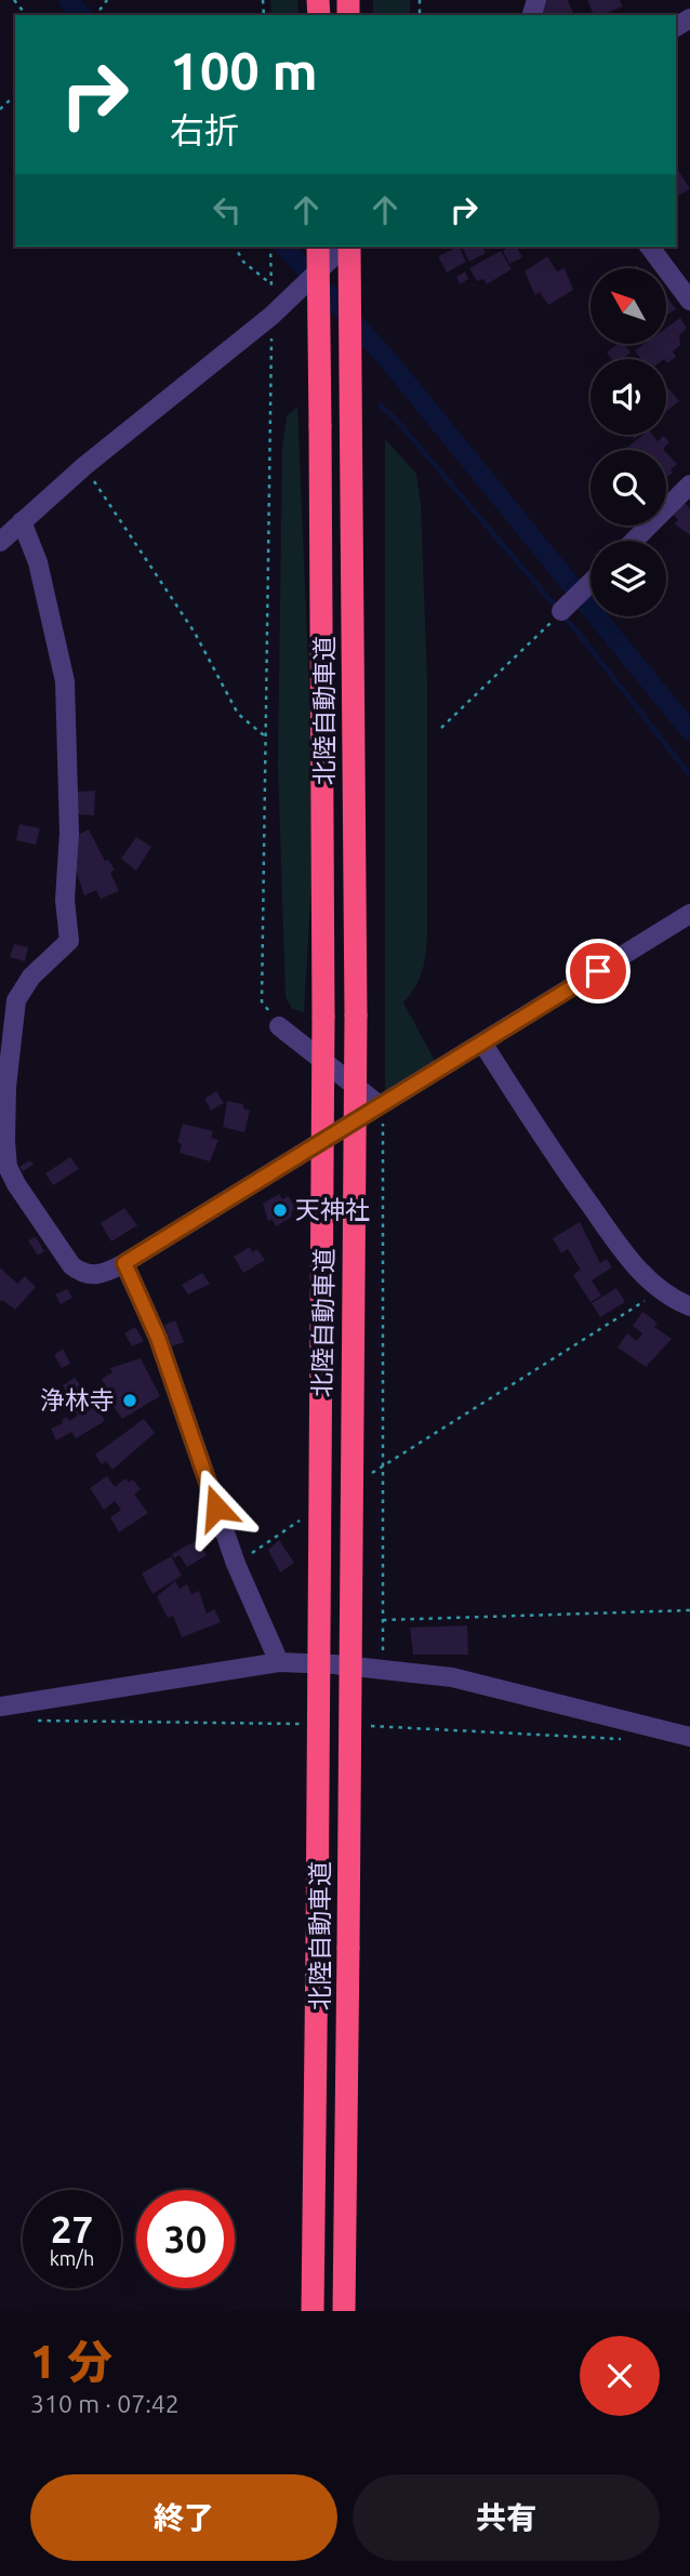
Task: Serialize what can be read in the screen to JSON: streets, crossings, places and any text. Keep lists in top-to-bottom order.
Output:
{
  "streets": {
    "highway": ["北陸自動車道"]
  },
  "places": ["天神社", "浄林寺"],
  "north": "top left",
  "page": {
    "turn": ["100 m", "右折"],
    "speed": "27 km/h",
    "limit": "30",
    "heading": ["1 分", "310 m · 07:42"],
    "buttons": ["終了", "共有"]
  }
}
